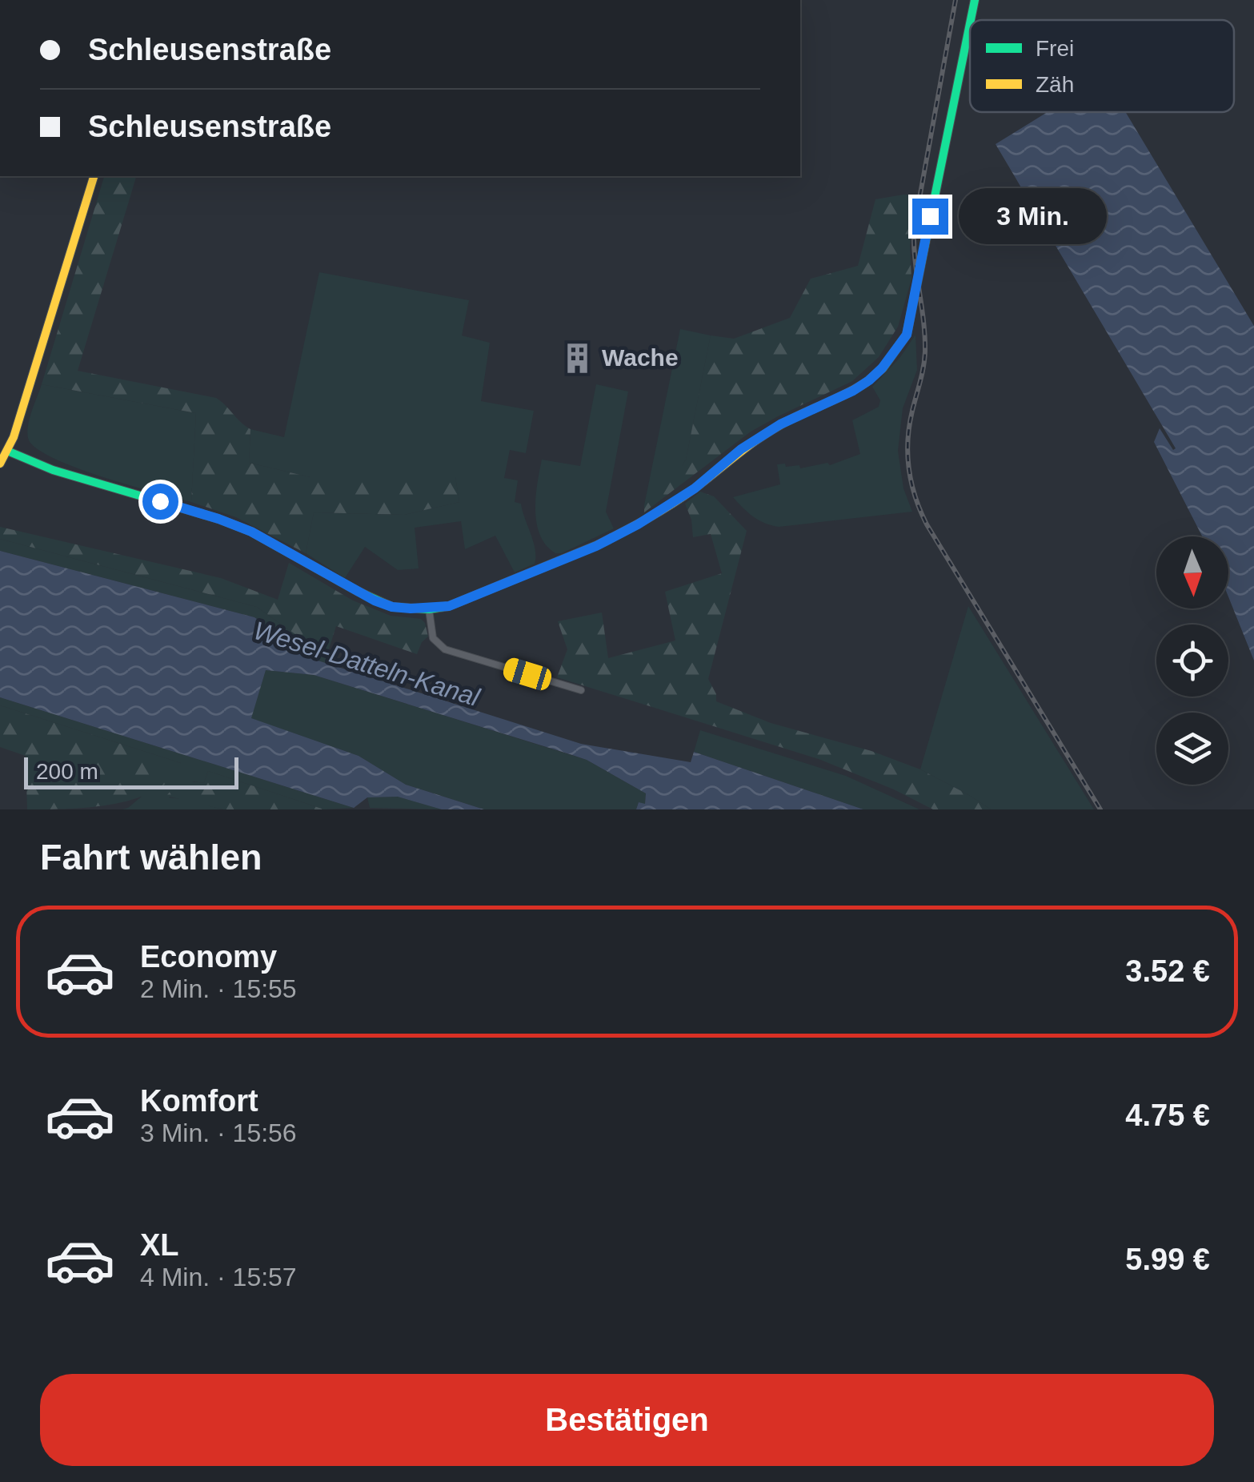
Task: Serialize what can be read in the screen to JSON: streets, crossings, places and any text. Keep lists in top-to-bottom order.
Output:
{
  "water": ["Wesel-Datteln-Kanal"],
  "places": {
    "building": ["Wache"]
  },
  "legend": ["Frei", "Zäh"],
  "scale_bar": "200 m",
  "north": "bottom",
  "page": {
    "banner": ["Schleusenstraße", "Schleusenstraße"],
    "bubble": "3 Min.",
    "scale": "200 m",
    "heading": "Fahrt wählen",
    "list": [
      {
        "name": "Economy",
        "note": "2 Min. · 15:55",
        "value": "3.52 €"
      },
      {
        "name": "Komfort",
        "note": "3 Min. · 15:56",
        "value": "4.75 €"
      },
      {
        "name": "XL",
        "note": "4 Min. · 15:57",
        "value": "5.99 €"
      }
    ],
    "buttons": "Bestätigen"
  }
}
